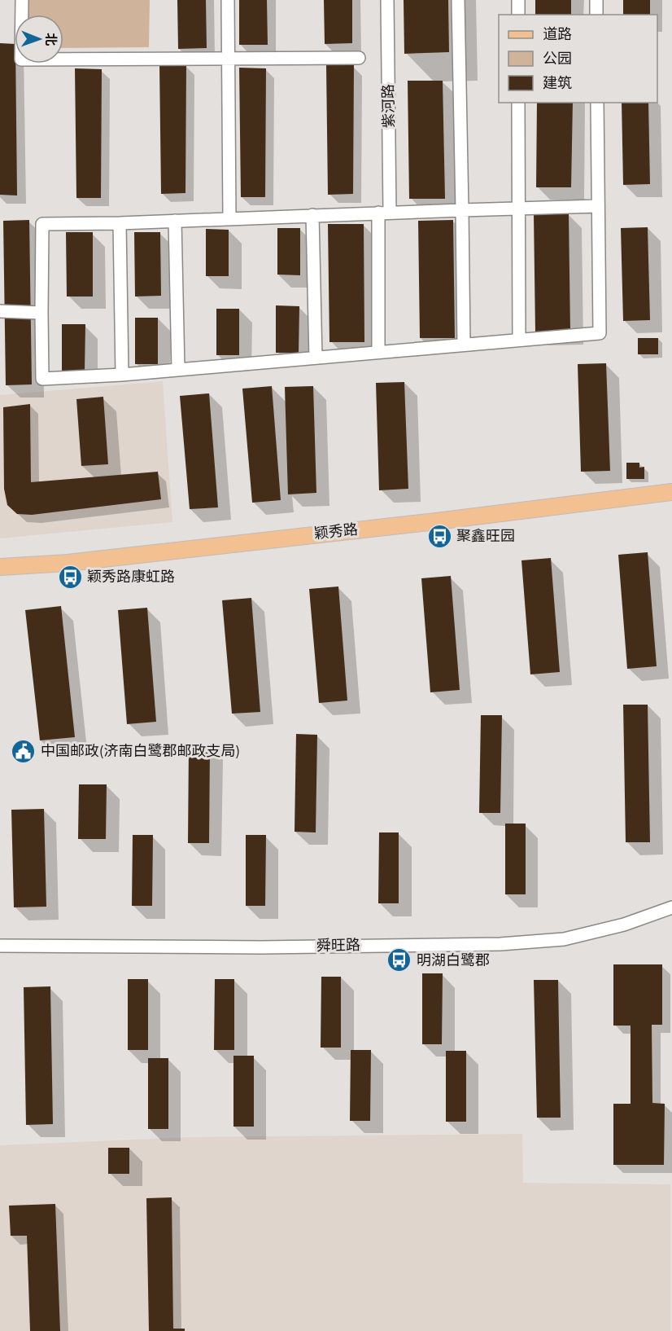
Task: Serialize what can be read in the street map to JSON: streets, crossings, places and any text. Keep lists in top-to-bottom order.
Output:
{
  "streets": {
    "main road": ["颖秀路"],
    "street": ["紫河路", "舜旺路"]
  },
  "places": {
    "bus stop": ["聚鑫旺园", "颖秀路康虹路", "明湖白鹭郡"],
    "public building": ["中国邮政(济南白鹭郡邮政支局)"]
  },
  "legend": ["道路", "公园", "建筑"],
  "north": "right"
}
